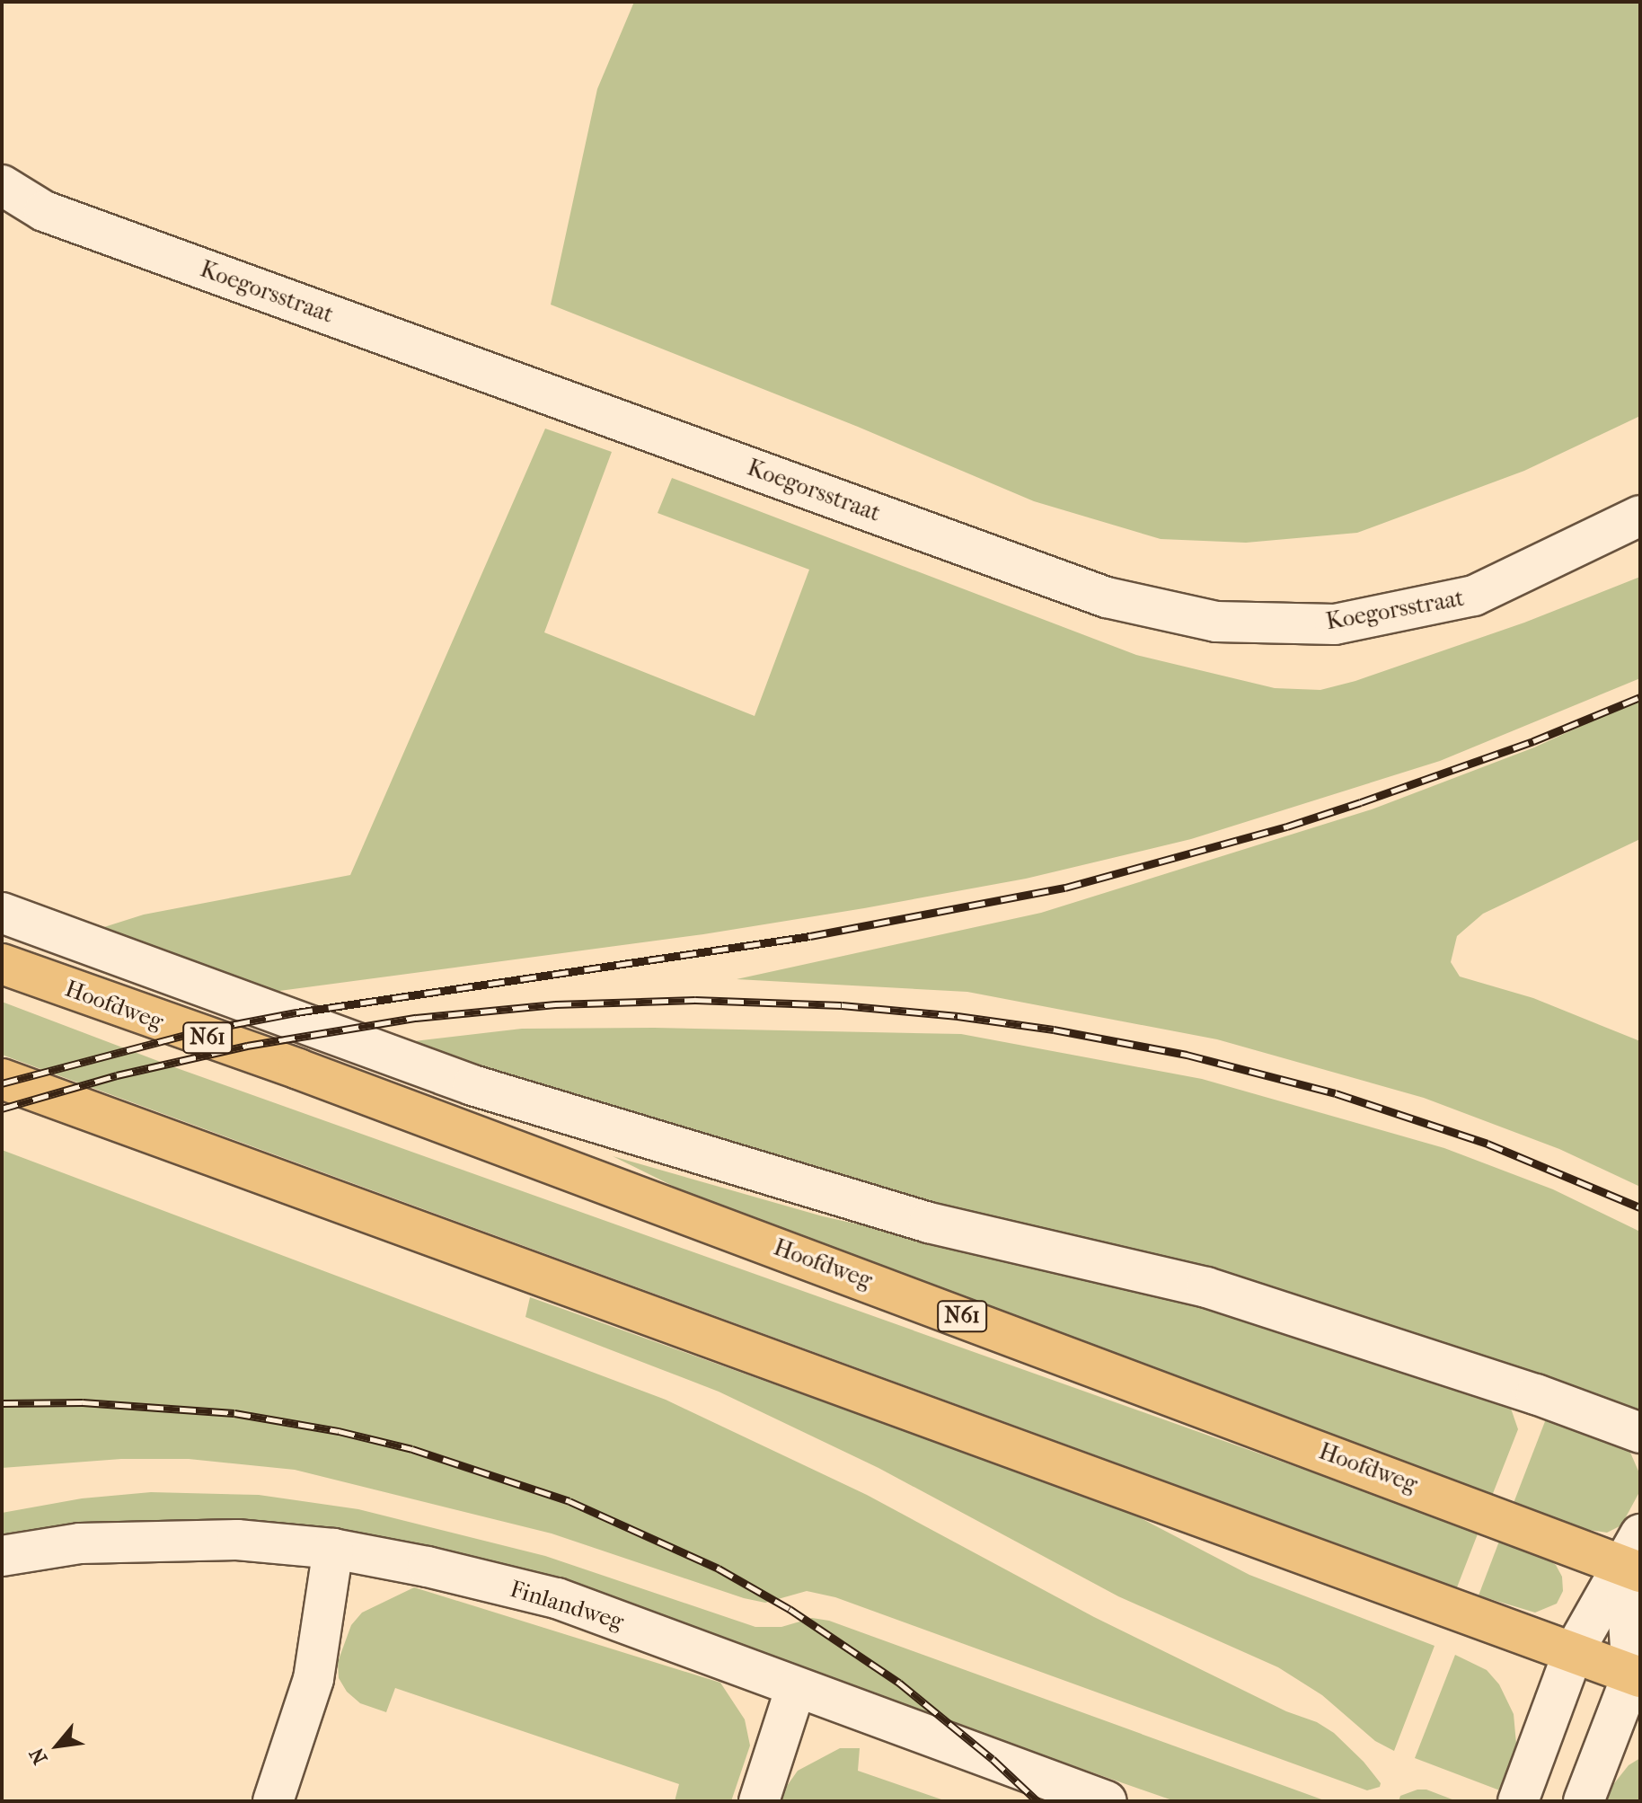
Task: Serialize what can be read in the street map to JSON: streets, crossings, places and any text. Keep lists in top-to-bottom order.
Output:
{
  "streets": {
    "main road": ["Hoofdweg", "N61"],
    "street": ["Koegorsstraat", "Finlandweg"]
  },
  "north": "bottom left"
}
